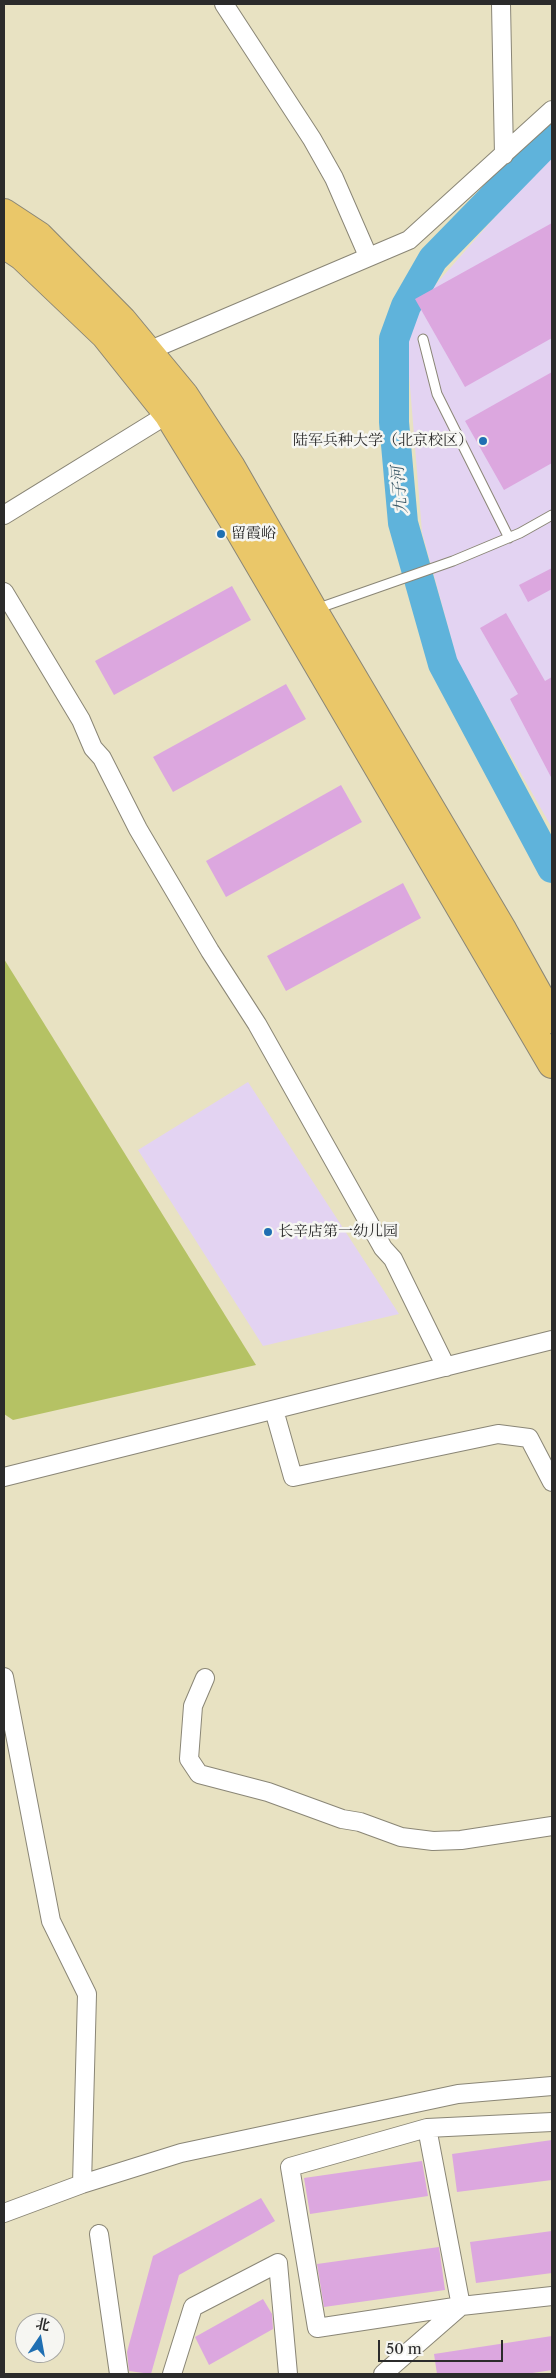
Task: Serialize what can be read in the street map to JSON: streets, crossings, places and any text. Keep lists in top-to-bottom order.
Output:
{
  "water": ["九子河"],
  "places": ["陆军兵种大学（北京校区）", "留霞峪", "长辛店第一幼儿园"],
  "scale_bar": "50 m",
  "north": "top"
}
